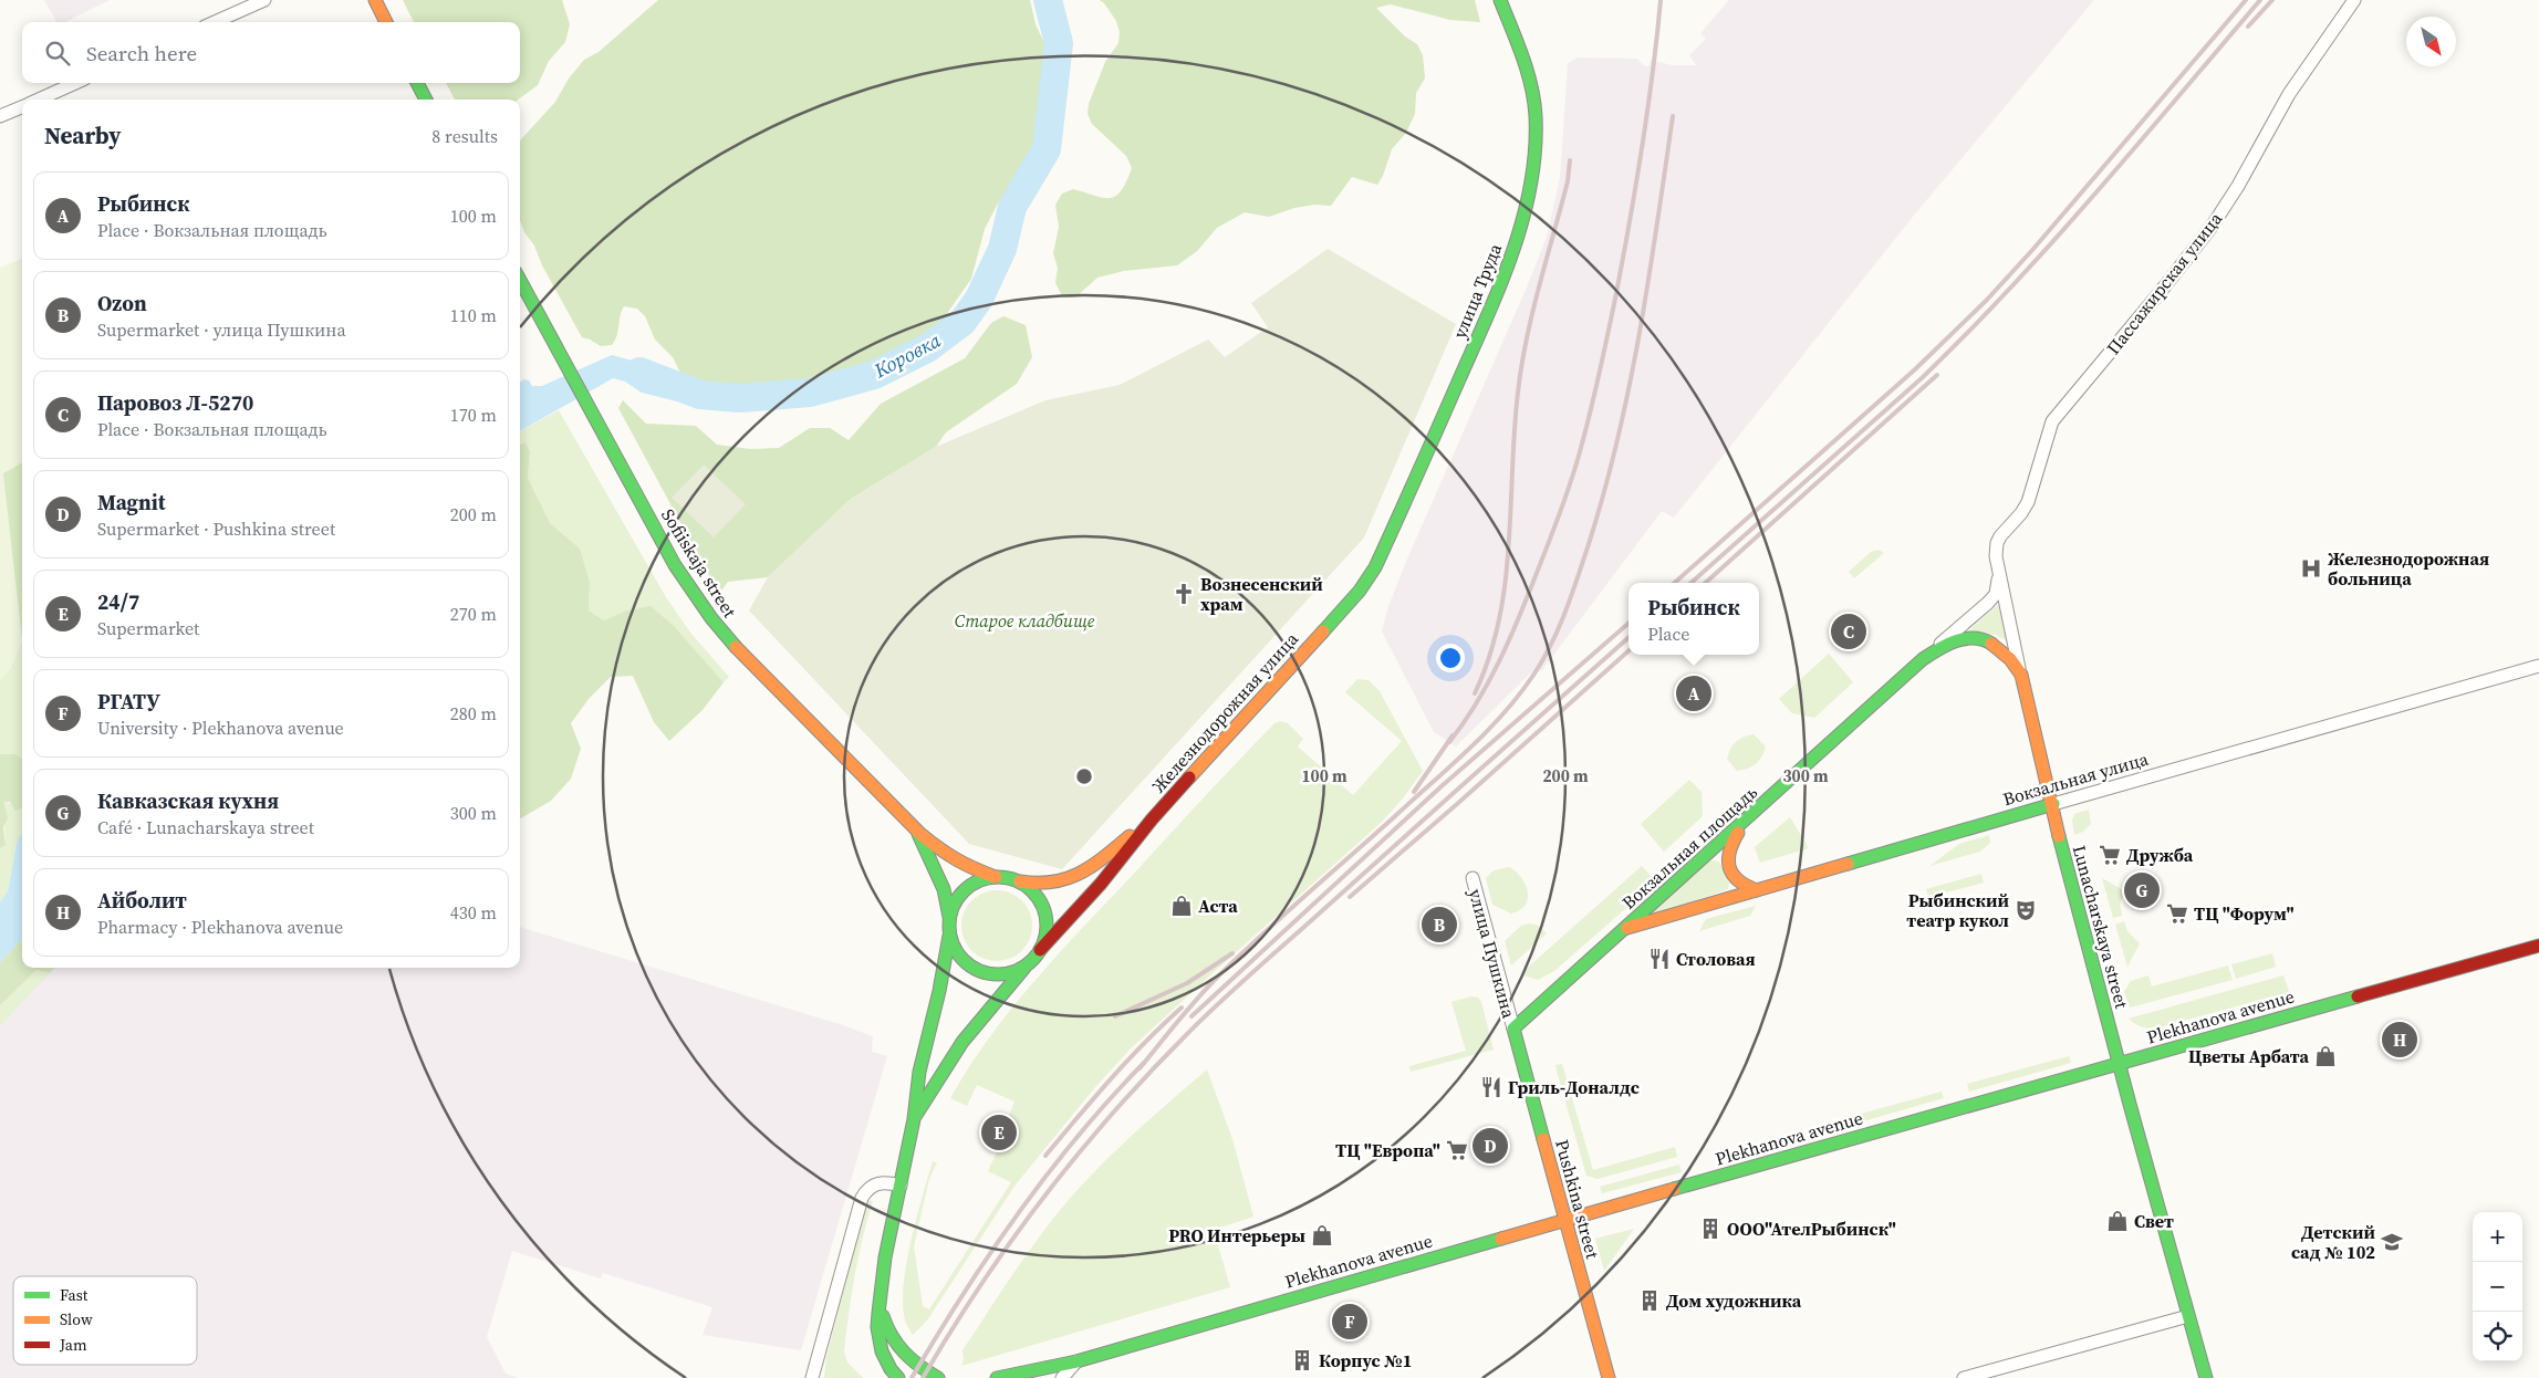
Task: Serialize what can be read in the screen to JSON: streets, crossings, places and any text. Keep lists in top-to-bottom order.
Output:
{
  "streets": {
    "main road": [
      "улица Труда",
      "Sofiiskaja street",
      "Железнодорожная улица",
      "Вокзальная улица",
      "Вокзальная площадь",
      "Lunacharskaya street",
      "Plekhanova avenue",
      "Pushkina street"
    ],
    "street": ["Пассажирская улица", "улица Пушкина"]
  },
  "crossings": [
    ["улица Труда", "Железнодорожная улица"],
    ["Sofiiskaja street", "Железнодорожная улица"],
    ["Вокзальная улица", "Вокзальная площадь"],
    ["Вокзальная улица", "Lunacharskaya street"],
    ["Вокзальная площадь", "Lunacharskaya street"],
    ["Вокзальная площадь", "улица Пушкина"],
    ["Вокзальная площадь", "Pushkina street"],
    ["Lunacharskaya street", "Plekhanova avenue"],
    ["улица Пушкина", "Pushkina street"],
    ["Plekhanova avenue", "Pushkina street"]
  ],
  "water": ["Коровка"],
  "parks": ["Старое кладбище"],
  "places": {
    "hospital": ["Железнодорожная больница"],
    "church": ["Вознесенский храм"],
    "supermarket": ["Дружба", "ТЦ \"Форум\"", "ТЦ \"Европа\""],
    "shop": [
      "Аста",
      "Цветы Арбата",
      "Свет",
      "PRO Интерьеры"
    ],
    "theatre": ["Рыбинский театр кукол"],
    "restaurant": ["Столовая", "Гриль-Доналдс"],
    "building": ["ООО\"АтелРыбинск\"", "Дом художника", "Корпус №1"],
    "school or university": ["Детский сад № 102"]
  },
  "legend": ["Fast", "Slow", "Jam"],
  "north": "bottom right",
  "page": {
    "search": "Search here",
    "heading": ["Nearby", "8 results"],
    "list": [
      {
        "mark": "A",
        "name": "Рыбинск",
        "note": "Place · Вокзальная площадь",
        "value": "100 m"
      },
      {
        "mark": "B",
        "name": "Ozon",
        "note": "Supermarket · улица Пушкина",
        "value": "110 m"
      },
      {
        "mark": "C",
        "name": "Паровоз Л-5270",
        "note": "Place · Вокзальная площадь",
        "value": "170 m"
      },
      {
        "mark": "D",
        "name": "Magnit",
        "note": "Supermarket · Pushkina street",
        "value": "200 m"
      },
      {
        "mark": "E",
        "name": "24/7",
        "note": "Supermarket",
        "value": "270 m"
      },
      {
        "mark": "F",
        "name": "РГАТУ",
        "note": "University · Plekhanova avenue",
        "value": "280 m"
      },
      {
        "mark": "G",
        "name": "Кавказская кухня",
        "note": "Café · Lunacharskaya street",
        "value": "300 m"
      },
      {
        "mark": "H",
        "name": "Айболит",
        "note": "Pharmacy · Plekhanova avenue",
        "value": "430 m"
      }
    ],
    "popup": ["Рыбинск", "Place"],
    "pins": [
      "C",
      "A",
      "G",
      "B",
      "H",
      "E",
      "D",
      "F"
    ],
    "map_buttons": ["+", "−"]
  },
  "rings": ["100 m", "200 m", "300 m"]
}
